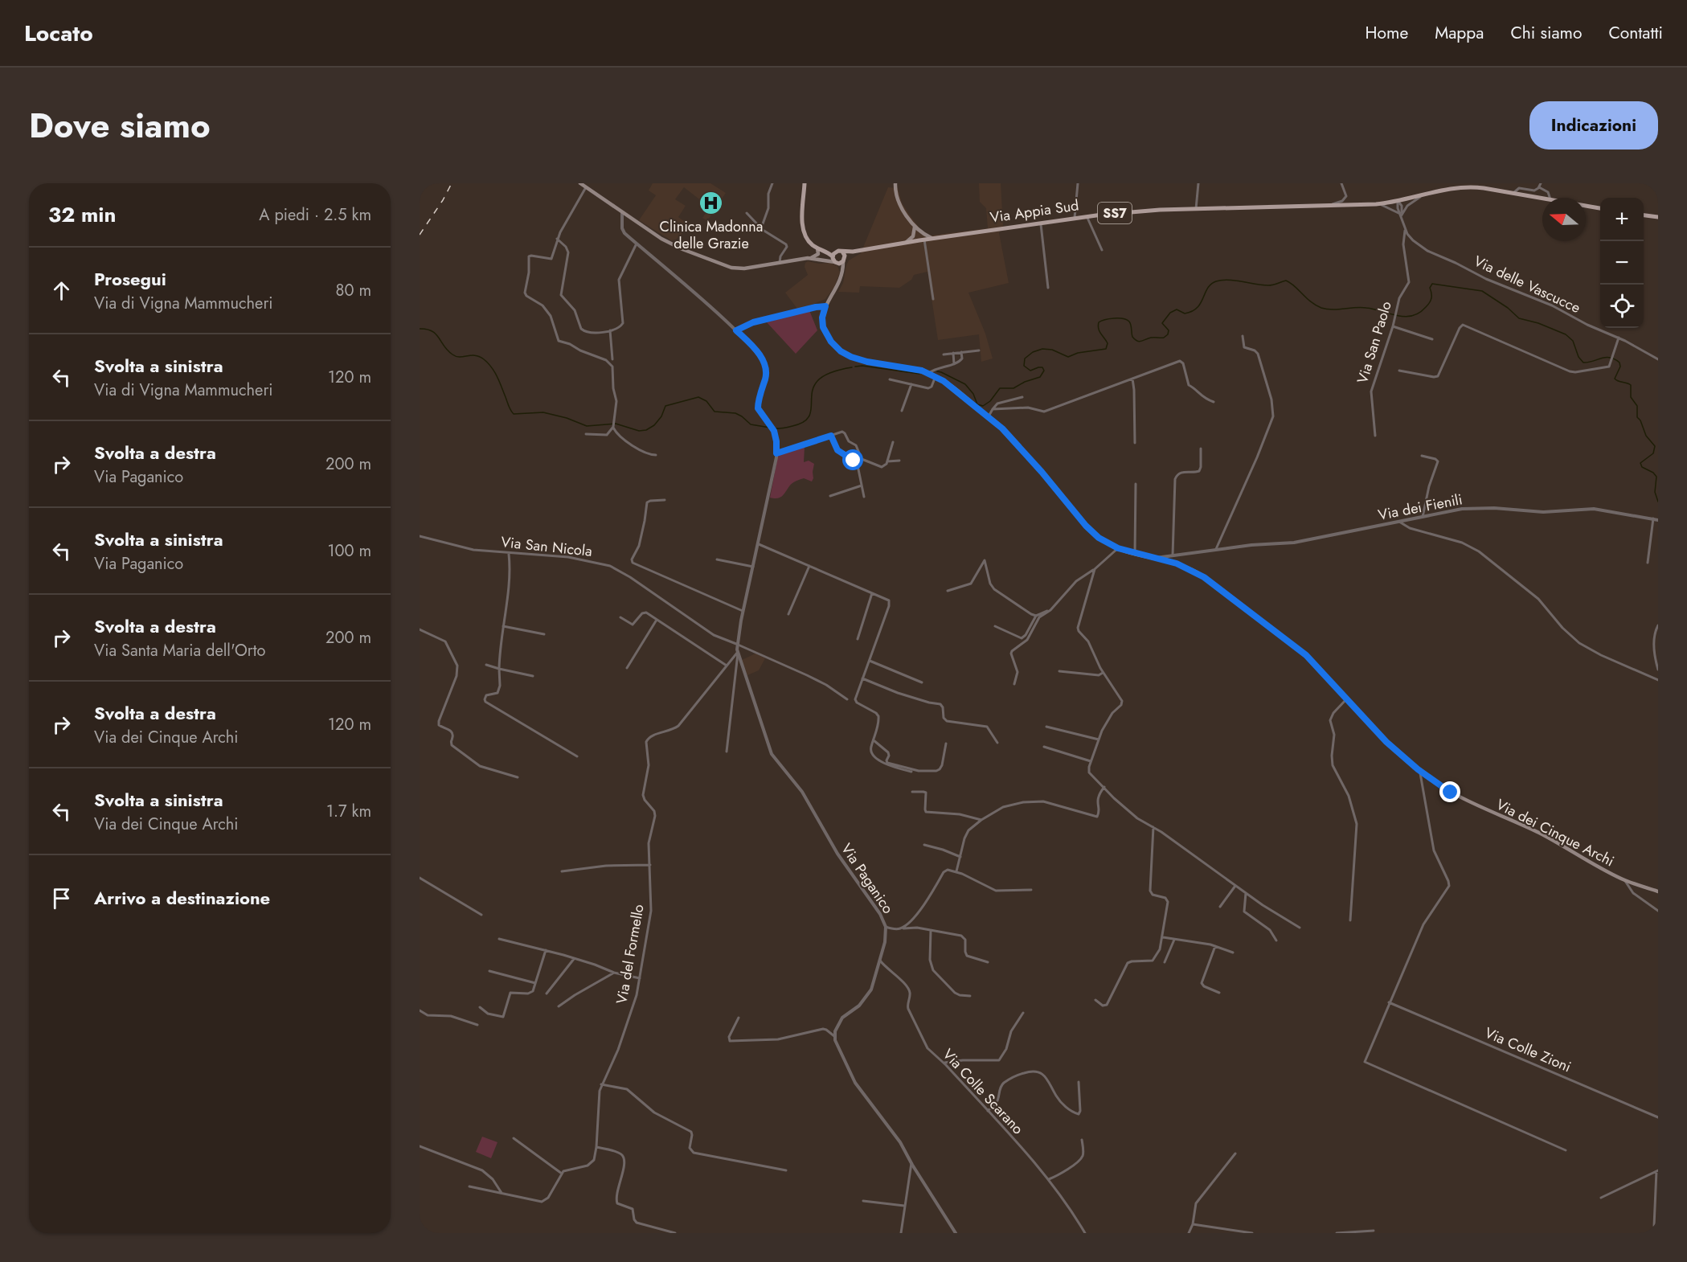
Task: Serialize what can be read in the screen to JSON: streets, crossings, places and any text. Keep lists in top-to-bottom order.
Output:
{
  "streets": {
    "main road": ["Via Appia Sud", "SS7", "Via dei Cinque Archi"],
    "street": [
      "Via delle Vascucce",
      "Via San Paolo",
      "Via dei Fienili",
      "Via San Nicola",
      "Via Paganico",
      "Via del Formello",
      "Via Colle Zioni",
      "Via Colle Scarano"
    ]
  },
  "crossings": [
    ["Via Appia Sud", "SS7"],
    ["Via delle Vascucce", "Via San Paolo"],
    ["Via dei Fienili", "Via dei Cinque Archi"],
    ["Via San Nicola", "Via Paganico"],
    ["Via Paganico", "Via del Formello"],
    ["Via Paganico", "Via Colle Scarano"]
  ],
  "places": {
    "hospital": ["Clinica Madonna delle Grazie"]
  },
  "north": "left",
  "page": {
    "header": "Locato",
    "nav": [
      "Home",
      "Mappa",
      "Chi siamo",
      "Contatti"
    ],
    "title": "Dove siamo",
    "buttons": "Indicazioni",
    "heading": ["32 min", "A piedi · 2.5 km"],
    "map_buttons": ["+", "−"],
    "list": [
      ["Prosegui", "Via di Vigna Mammucheri", "80 m"],
      ["Svolta a sinistra", "Via di Vigna Mammucheri", "120 m"],
      ["Svolta a destra", "Via Paganico", "200 m"],
      ["Svolta a sinistra", "Via Paganico", "100 m"],
      ["Svolta a destra", "Via Santa Maria dell'Orto", "200 m"],
      ["Svolta a destra", "Via dei Cinque Archi", "120 m"],
      ["Svolta a sinistra", "Via dei Cinque Archi", "1.7 km"],
      "Arrivo a destinazione"
    ]
  }
}
